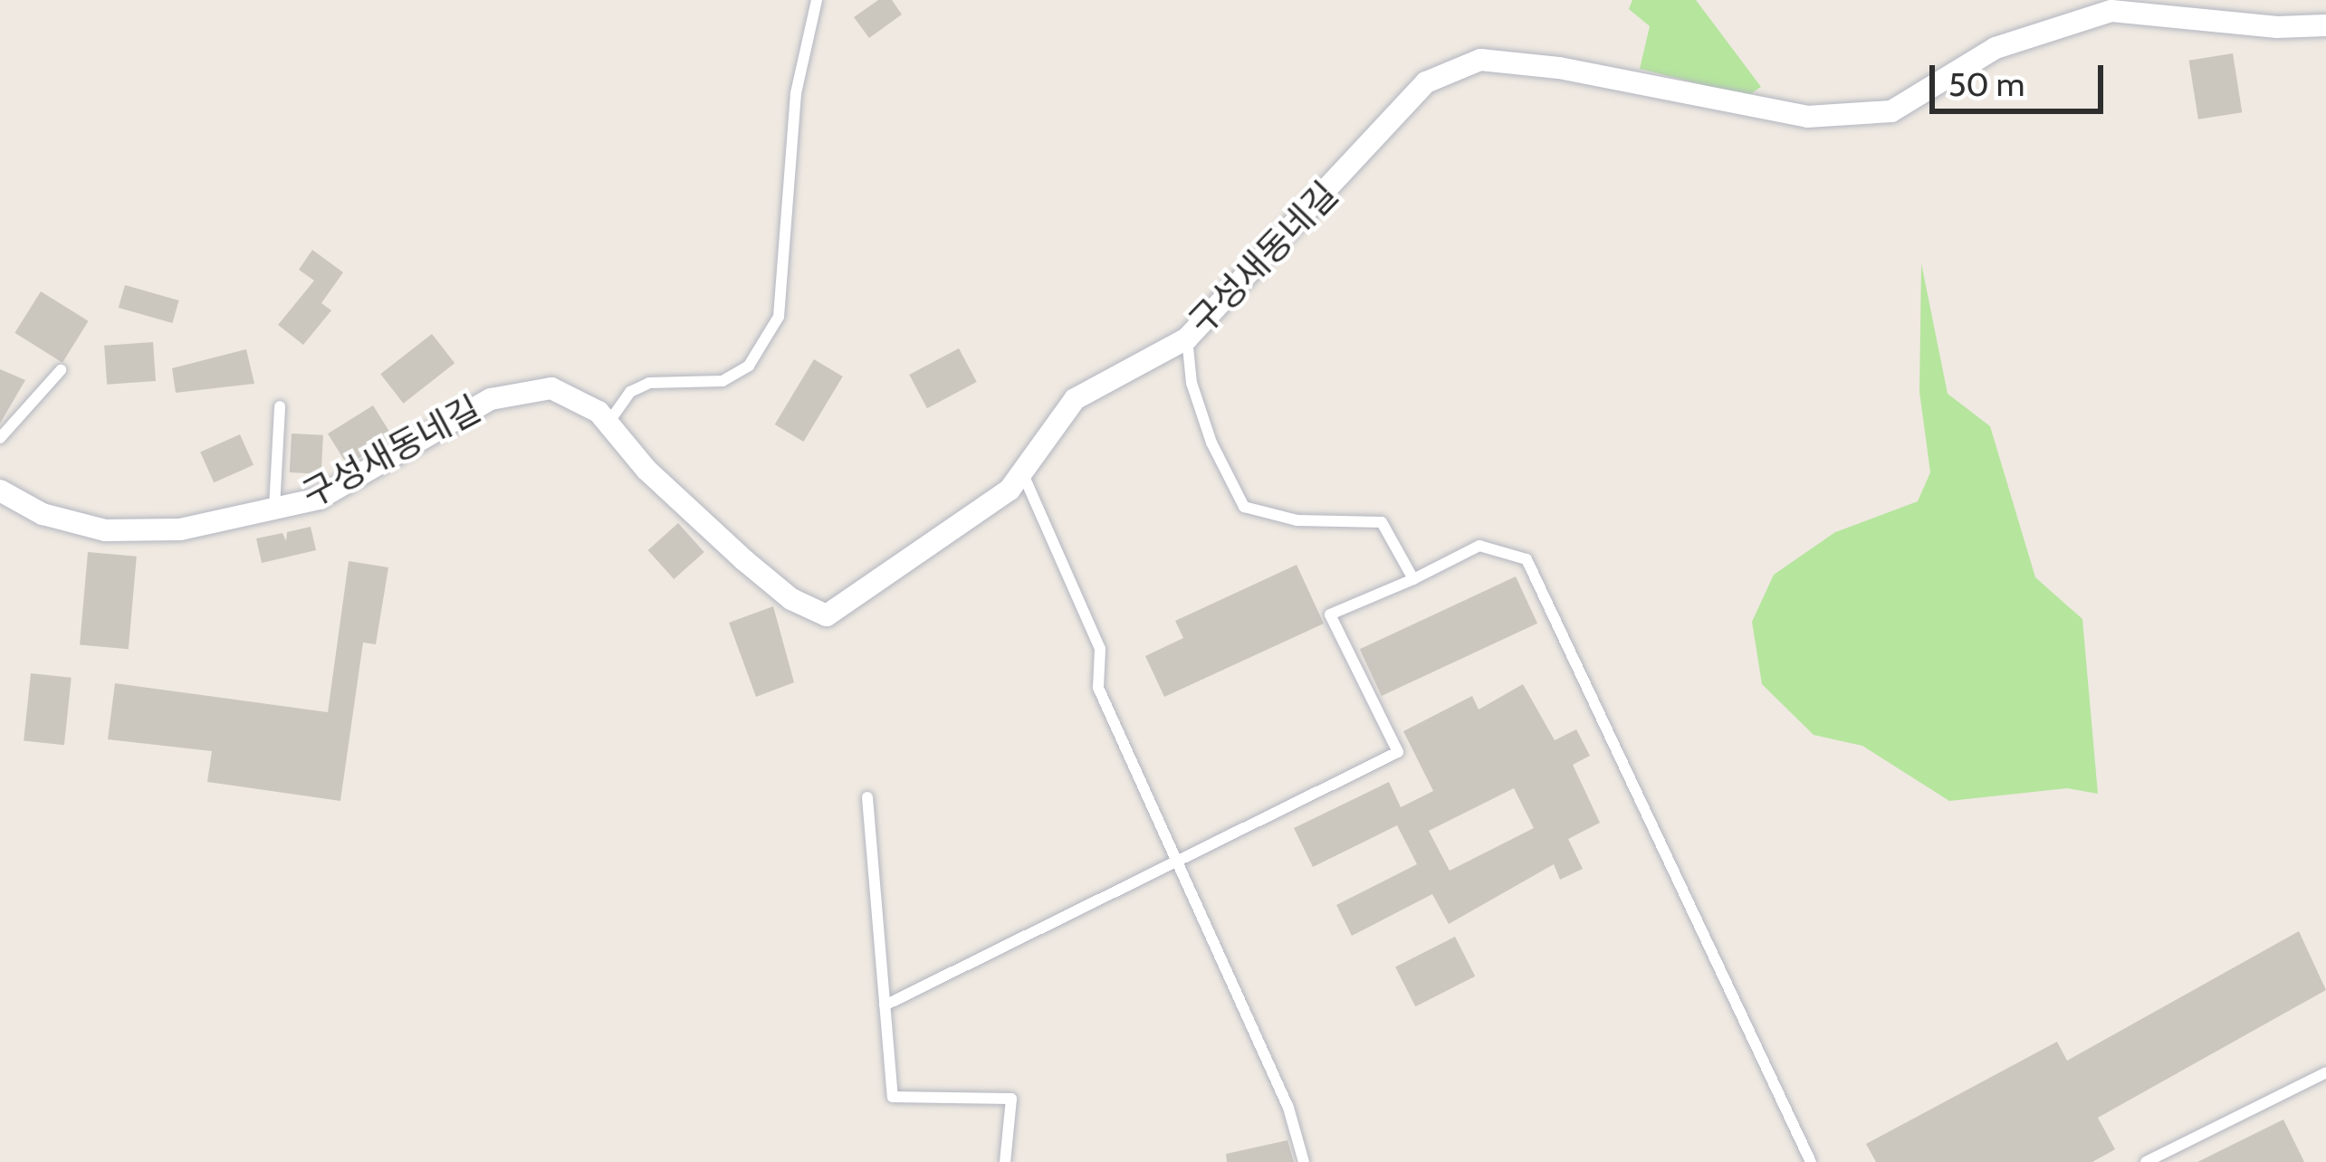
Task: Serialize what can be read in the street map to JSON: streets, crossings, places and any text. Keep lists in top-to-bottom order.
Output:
{
  "streets": {
    "street": ["구성새동네길"]
  },
  "scale_bar": "50 m"
}
